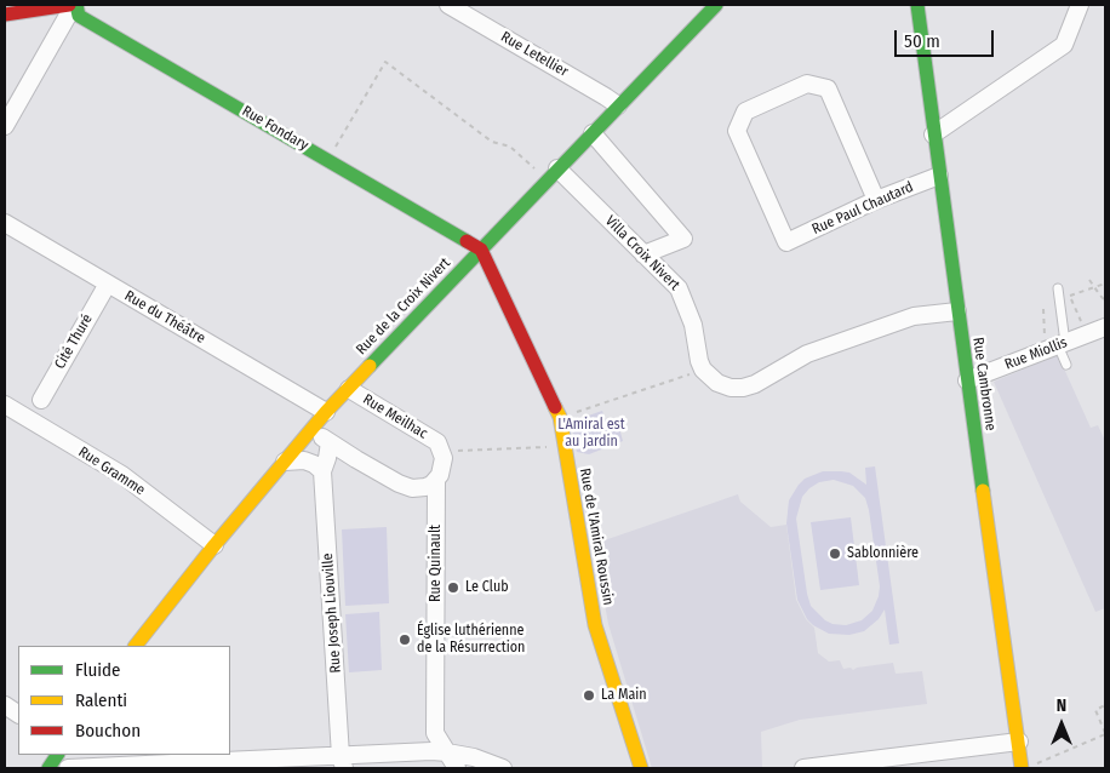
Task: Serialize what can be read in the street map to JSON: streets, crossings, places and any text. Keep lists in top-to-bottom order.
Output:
{
  "streets": {
    "street": [
      "Rue Letellier",
      "Rue Fondary",
      "Rue Paul Chautard",
      "Villa Croix Nivert",
      "Rue de la Croix Nivert",
      "Rue du Théâtre",
      "Cité Thuré",
      "Rue Miollis",
      "Rue Cambronne",
      "Rue Meilhac",
      "Rue Gramme",
      "Rue de l'Amiral Roussin",
      "Rue Quinault",
      "Rue Joseph Liouville"
    ]
  },
  "crossings": [
    ["Rue Letellier", "Rue de la Croix Nivert"],
    ["Rue Fondary", "Rue de la Croix Nivert"],
    ["Rue Fondary", "Rue de l'Amiral Roussin"],
    ["Rue Paul Chautard", "Rue Cambronne"],
    ["Villa Croix Nivert", "Rue de la Croix Nivert"],
    ["Villa Croix Nivert", "Rue Cambronne"],
    ["Rue de la Croix Nivert", "Rue du Théâtre"],
    ["Rue de la Croix Nivert", "Rue Meilhac"],
    ["Rue de la Croix Nivert", "Rue Gramme"],
    ["Rue de la Croix Nivert", "Rue de l'Amiral Roussin"],
    ["Rue du Théâtre", "Cité Thuré"],
    ["Rue Miollis", "Rue Cambronne"]
  ],
  "parks": ["L'Amiral est au jardin"],
  "places": [
    "Sablonnière",
    "Le Club",
    "Église luthérienne de la Résurrection",
    "La Main"
  ],
  "legend": ["Fluide", "Ralenti", "Bouchon"],
  "scale_bar": "50 m",
  "north": "top"
}
